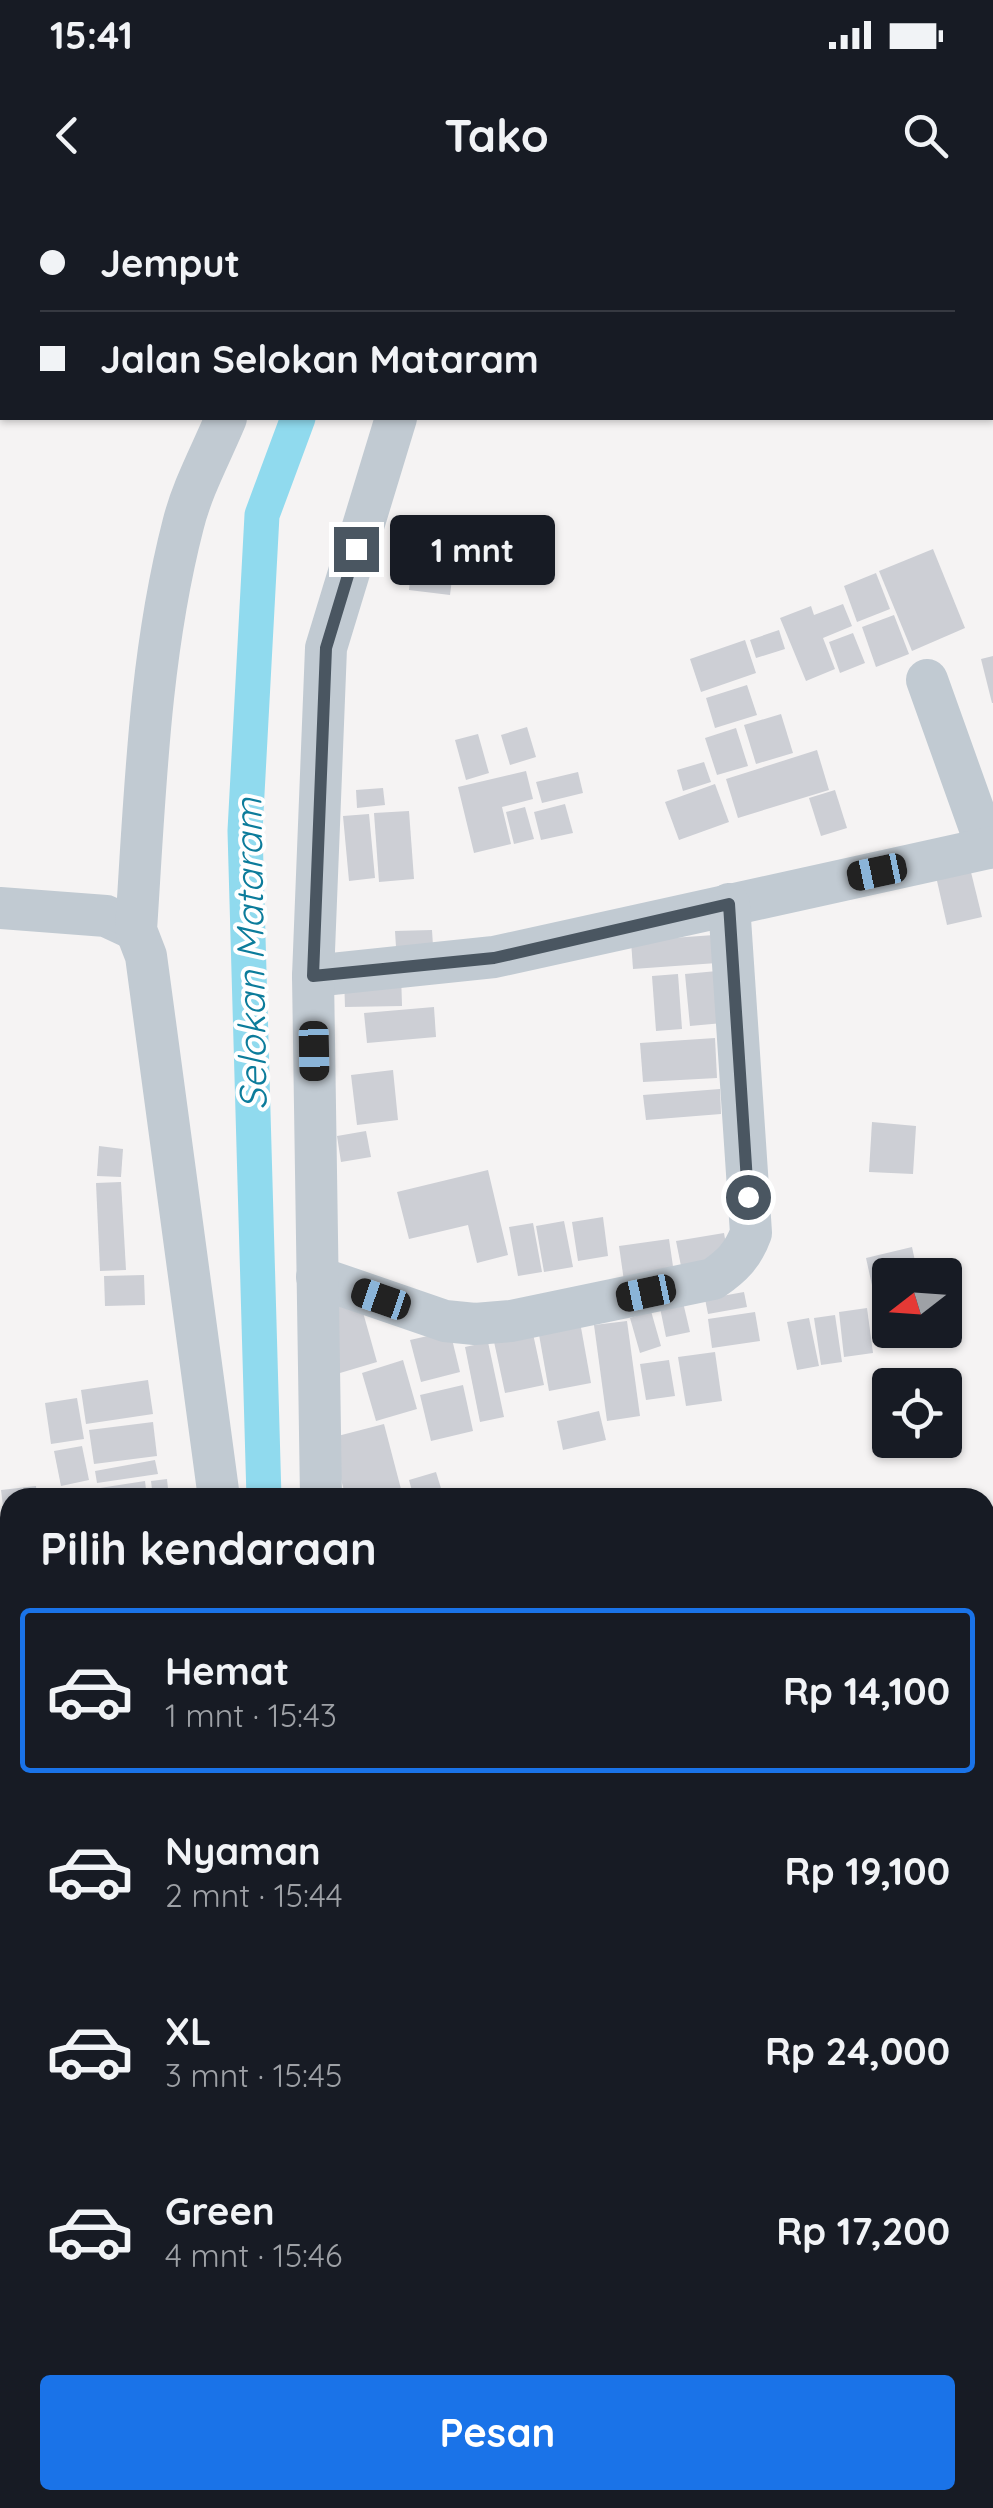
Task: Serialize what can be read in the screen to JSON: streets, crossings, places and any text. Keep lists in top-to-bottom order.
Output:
{
  "water": ["Selokan Mataram"],
  "north": "left",
  "page": {
    "status": "15:41",
    "header": "Tako",
    "banner": ["Jemput", "Jalan Selokan Mataram"],
    "bubble": "1 mnt",
    "heading": "Pilih kendaraan",
    "list": [
      {
        "name": "Hemat",
        "note": "1 mnt · 15:43",
        "value": "Rp 14,100"
      },
      {
        "name": "Nyaman",
        "note": "2 mnt · 15:44",
        "value": "Rp 19,100"
      },
      {
        "name": "XL",
        "note": "3 mnt · 15:45",
        "value": "Rp 24,000"
      },
      {
        "name": "Green",
        "note": "4 mnt · 15:46",
        "value": "Rp 17,200"
      }
    ],
    "buttons": "Pesan"
  }
}
